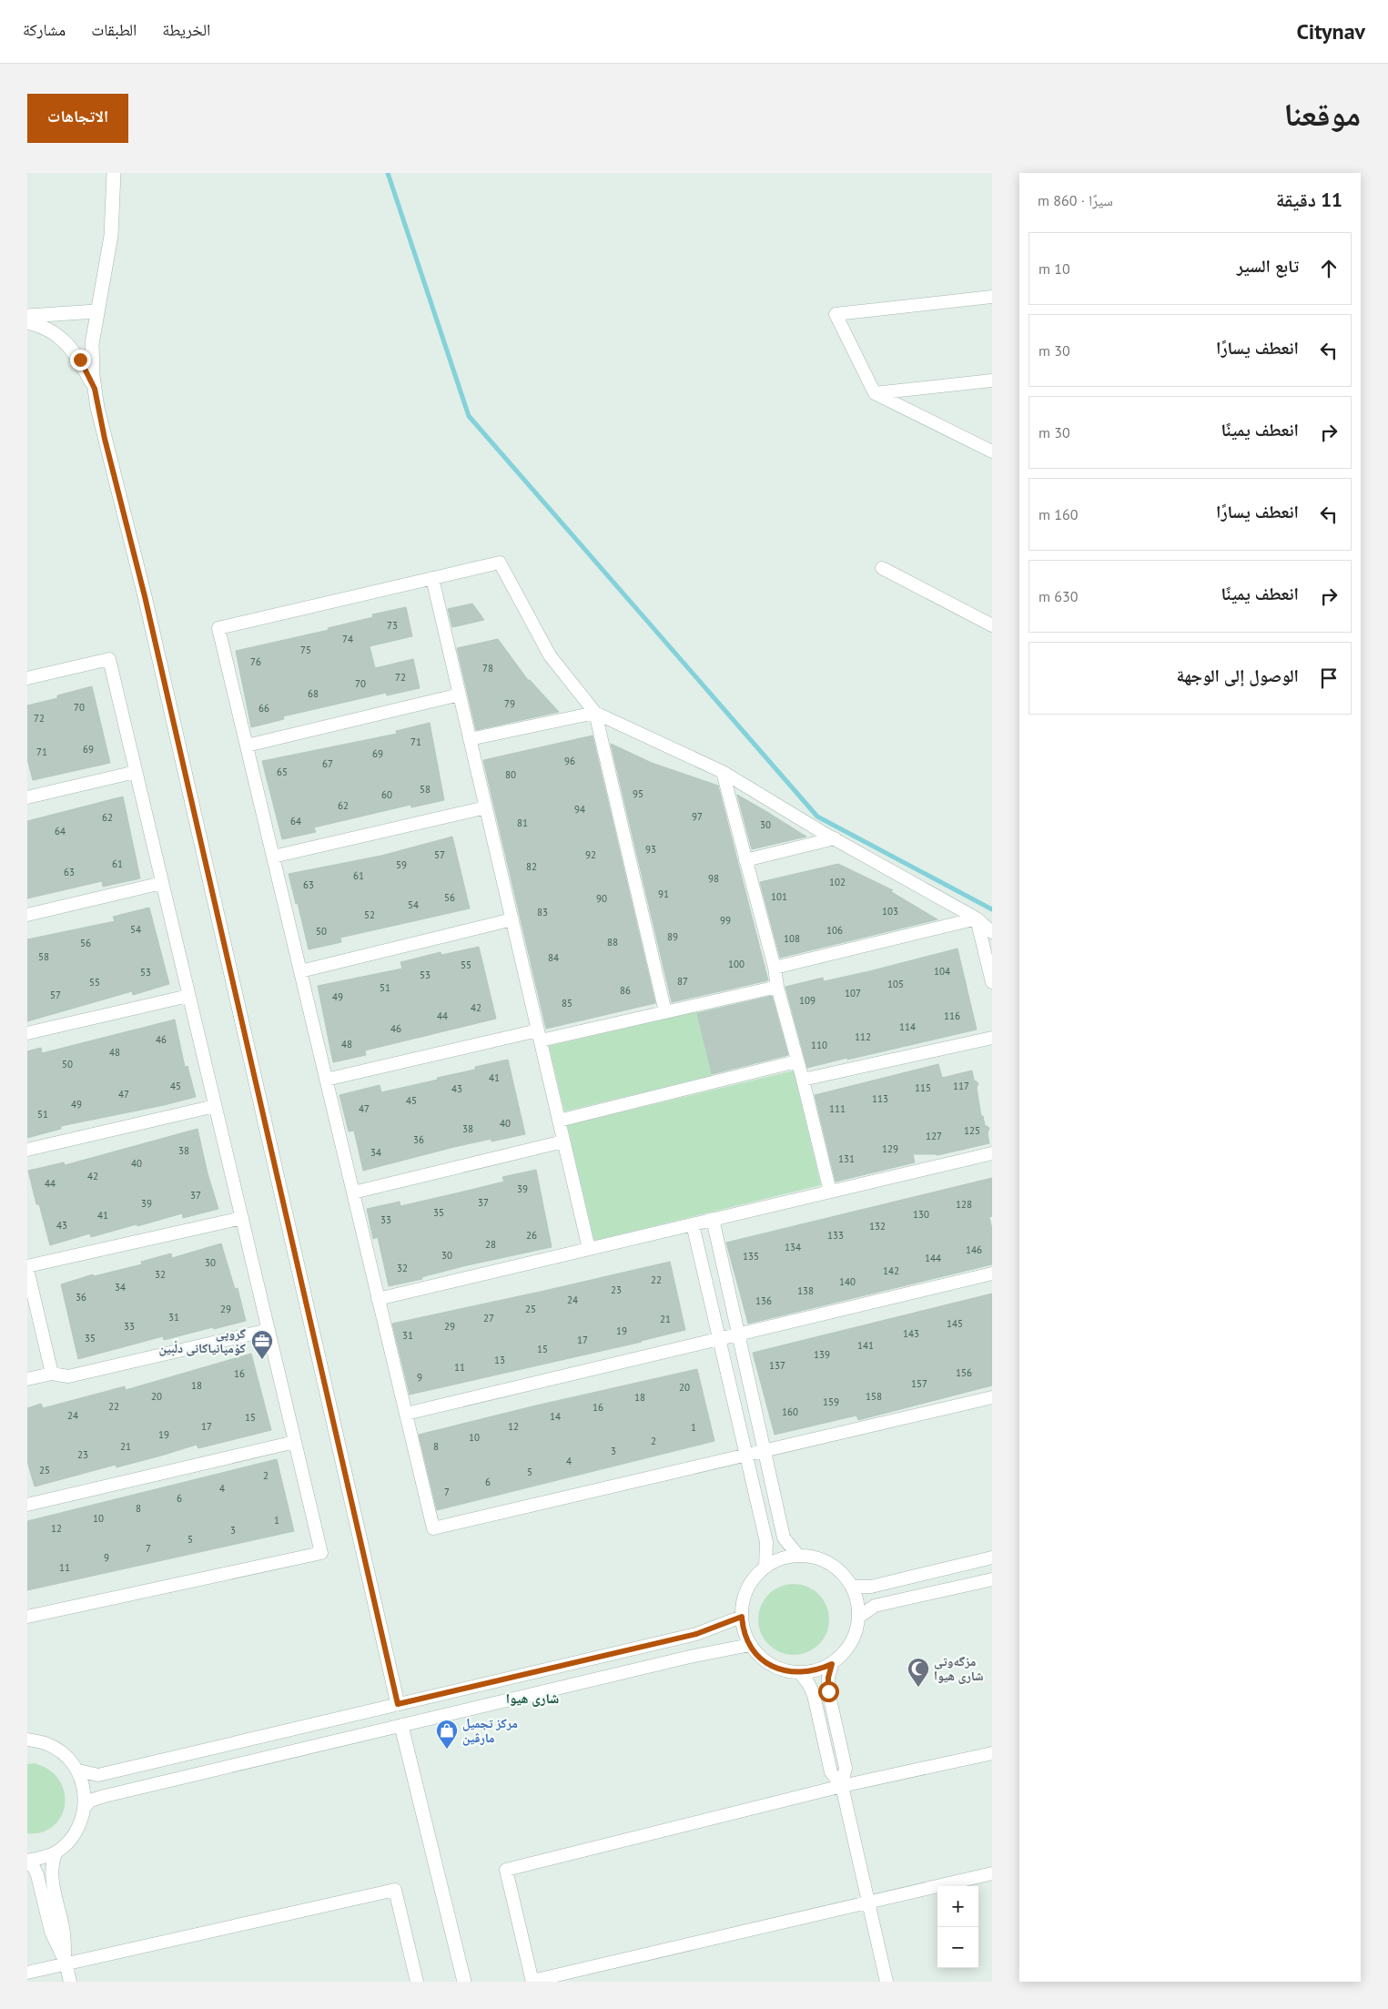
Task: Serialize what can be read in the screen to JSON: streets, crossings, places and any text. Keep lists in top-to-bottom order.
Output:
{
  "districts": ["شاری هیوا"],
  "places": {
    "office": ["گروپی کۆمپانیاکانی دڵبین"],
    "mosque": ["مزگەوتی شاری هیوا"],
    "shop": ["مركز تجميل مارڤین"]
  },
  "house_numbers": [
    "73",
    "74",
    "75",
    "76",
    "78",
    "72",
    "70",
    "68",
    "79",
    "70",
    "66",
    "72",
    "71",
    "69",
    "71",
    "69",
    "96",
    "67",
    "65",
    "80",
    "58",
    "95",
    "60",
    "62",
    "94",
    "97",
    "62",
    "64",
    "81",
    "30",
    "64",
    "93",
    "57",
    "92",
    "61",
    "59",
    "82",
    "63",
    "61",
    "98",
    "102",
    "63",
    "91",
    "101",
    "56",
    "90",
    "54",
    "103",
    "83",
    "52",
    "99",
    "54",
    "106",
    "50",
    "89",
    "108",
    "88",
    "56",
    "58",
    "84",
    "100",
    "55",
    "104",
    "53",
    "53",
    "87",
    "55",
    "105",
    "51",
    "86",
    "107",
    "57",
    "49",
    "109",
    "85",
    "42",
    "44",
    "116",
    "114",
    "46",
    "112",
    "46",
    "48",
    "110",
    "48",
    "50",
    "41",
    "45",
    "117",
    "115",
    "43",
    "47",
    "113",
    "45",
    "49",
    "47",
    "111",
    "51",
    "40",
    "38",
    "125",
    "127",
    "36",
    "129",
    "38",
    "34",
    "131",
    "40",
    "42",
    "44",
    "39",
    "37",
    "37",
    "39",
    "128",
    "35",
    "130",
    "41",
    "33",
    "43",
    "132",
    "26",
    "133",
    "28",
    "134",
    "146",
    "30",
    "135",
    "144",
    "30",
    "32",
    "142",
    "32",
    "22",
    "140",
    "34",
    "23",
    "138",
    "36",
    "24",
    "136",
    "29",
    "25",
    "31",
    "27",
    "21",
    "145",
    "33",
    "29",
    "19",
    "143",
    "31",
    "35",
    "17",
    "141",
    "15",
    "139",
    "13",
    "137",
    "11",
    "156",
    "16",
    "9",
    "157",
    "18",
    "20",
    "20",
    "158",
    "18",
    "159",
    "22",
    "16",
    "160",
    "24",
    "14",
    "15",
    "17",
    "12",
    "1",
    "19",
    "10",
    "2",
    "21",
    "8",
    "3",
    "23",
    "4",
    "25",
    "5",
    "2",
    "6",
    "4",
    "7",
    "6",
    "8",
    "10",
    "1",
    "12",
    "3",
    "5",
    "7",
    "9",
    "11"
  ],
  "page": {
    "header": "Citynav",
    "nav": ["الخريطة", "الطبقات", "مشاركة"],
    "title": "موقعنا",
    "buttons": "الاتجاهات",
    "heading": ["11 دقيقة", "سيرًا · 860 m"],
    "list": [
      ["تابع السير", "10 m"],
      ["انعطف يسارًا", "30 m"],
      ["انعطف يمينًا", "30 m"],
      ["انعطف يسارًا", "160 m"],
      ["انعطف يمينًا", "630 m"],
      "الوصول إلى الوجهة"
    ],
    "map_buttons": ["+", "−"]
  }
}
